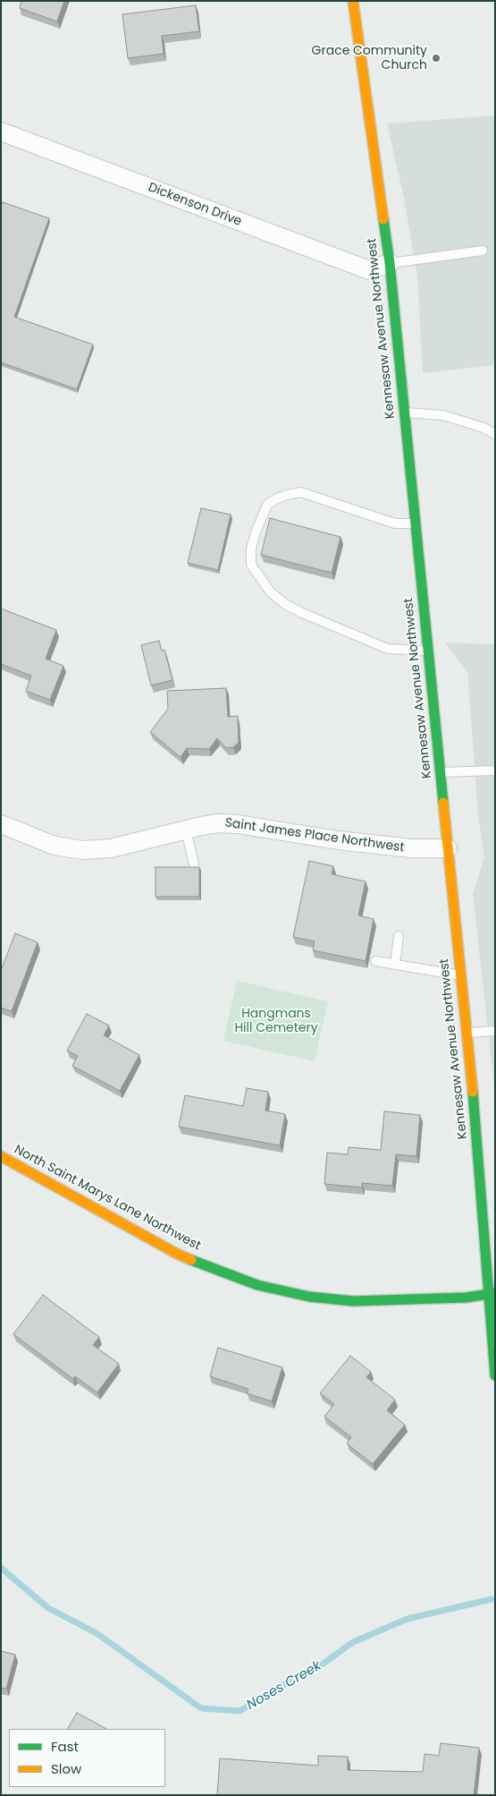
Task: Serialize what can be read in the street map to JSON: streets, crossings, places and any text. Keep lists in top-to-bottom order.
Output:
{
  "streets": {
    "street": [
      "Dickenson Drive",
      "Kennesaw Avenue Northwest",
      "Saint James Place Northwest",
      "North Saint Marys Lane Northwest"
    ]
  },
  "crossings": [
    ["Dickenson Drive", "Kennesaw Avenue Northwest"],
    ["Kennesaw Avenue Northwest", "Saint James Place Northwest"],
    ["Kennesaw Avenue Northwest", "North Saint Marys Lane Northwest"]
  ],
  "water": ["Noses Creek"],
  "parks": ["Hangmans Hill Cemetery"],
  "places": ["Grace Community Church"],
  "legend": ["Fast", "Slow"]
}
